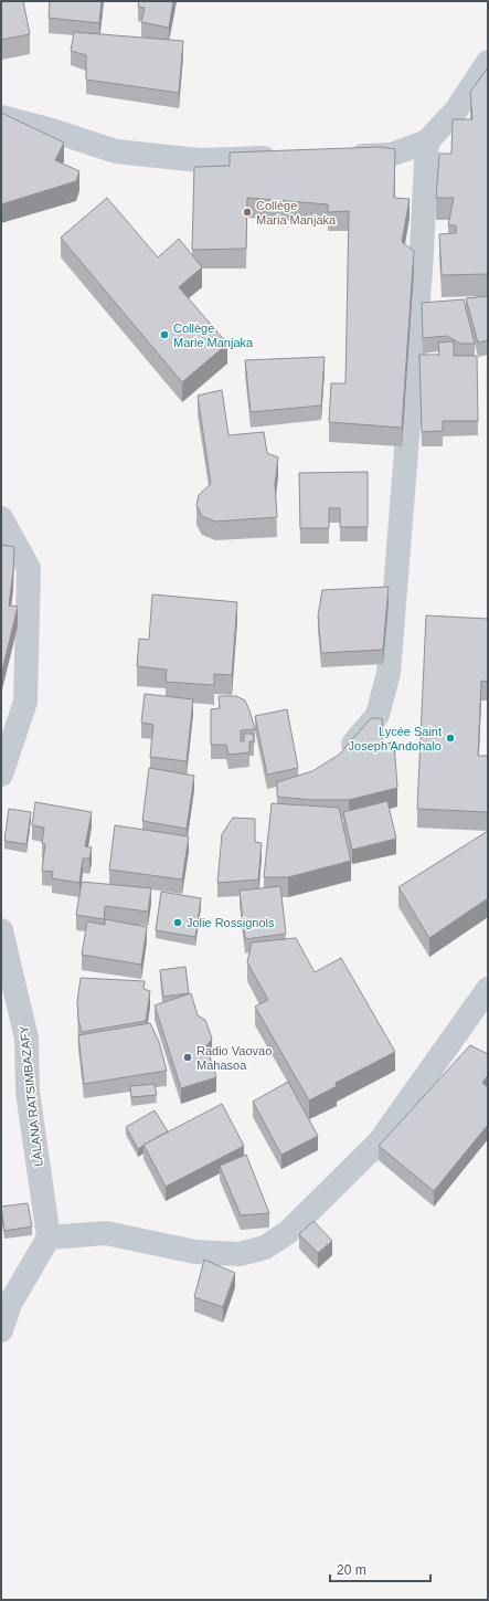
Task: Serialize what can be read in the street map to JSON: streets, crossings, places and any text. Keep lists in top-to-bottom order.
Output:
{
  "streets": {
    "street": ["LÀLANA RATSIMBAZAFY"]
  },
  "places": [
    "Collège Maria Manjaka",
    "Collège Marie Manjaka",
    "Lycée Saint Joseph Andohalo",
    "Jolie Rossignols",
    "Radio Vaovao Mahasoa"
  ],
  "scale_bar": "20 m"
}
